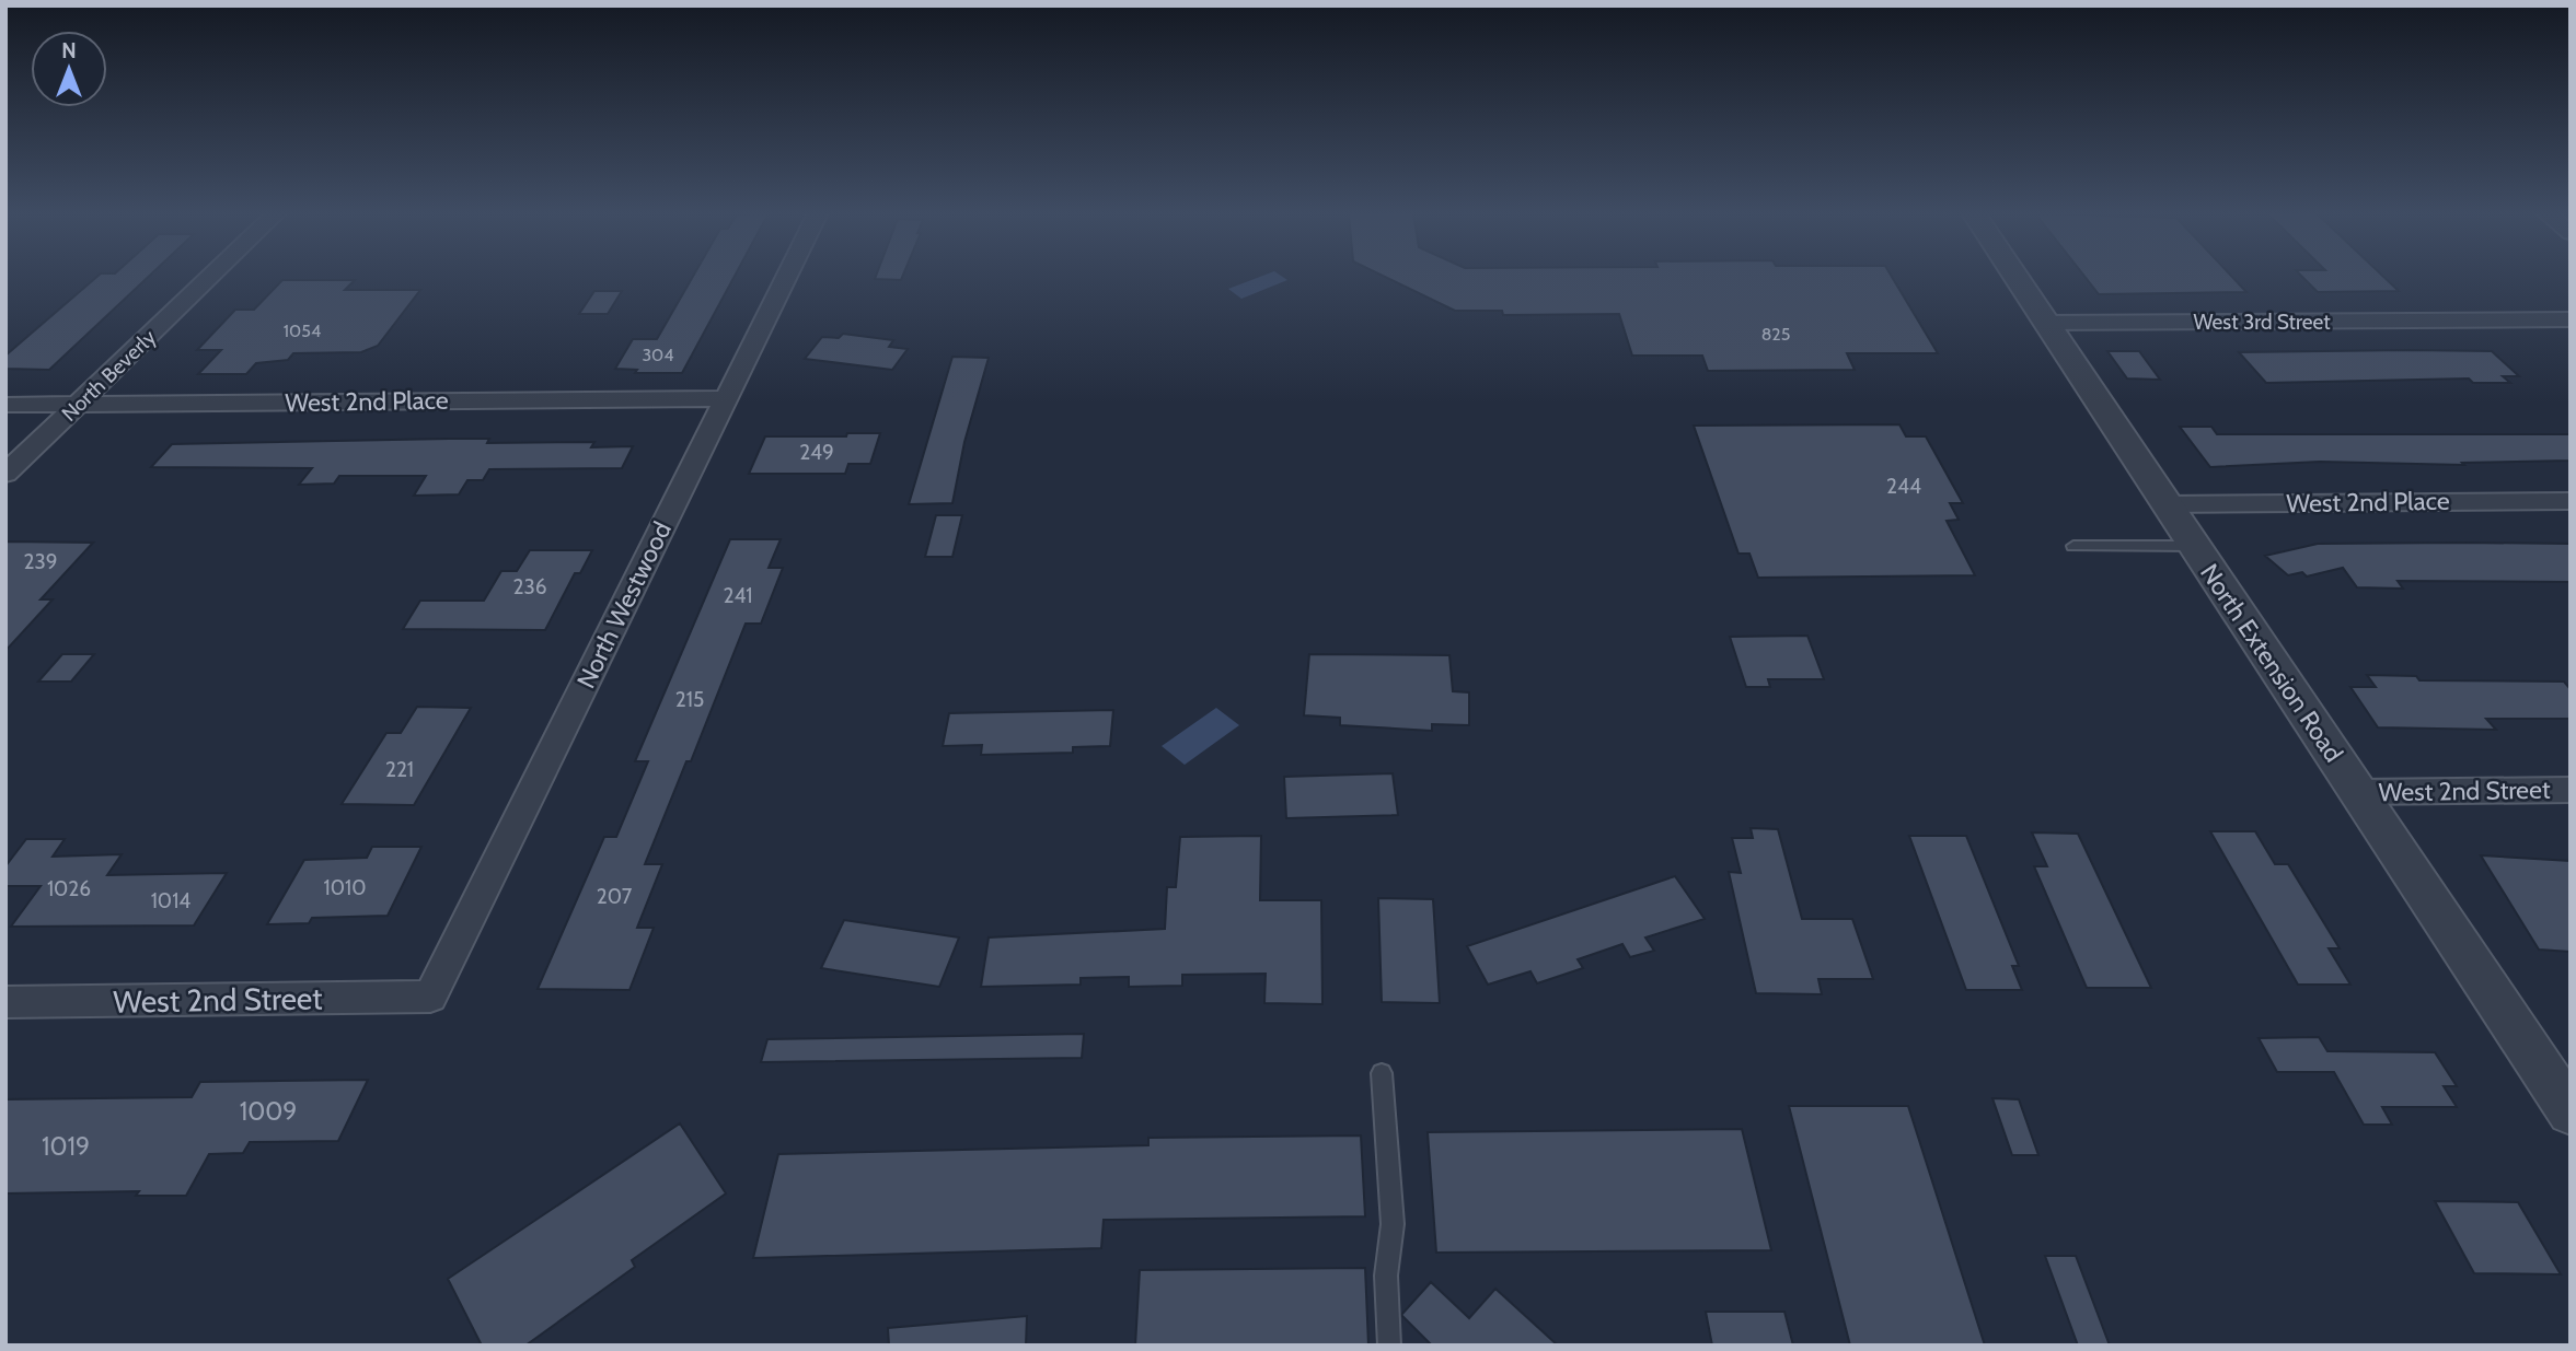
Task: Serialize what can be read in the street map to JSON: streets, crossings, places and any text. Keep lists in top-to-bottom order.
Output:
{
  "streets": {
    "street": [
      "West 3rd Street",
      "North Beverly",
      "West 2nd Place",
      "North Westwood",
      "North Extension Road",
      "West 2nd Street"
    ]
  },
  "crossings": [
    ["West 3rd Street", "North Extension Road"],
    ["North Beverly", "West 2nd Place"],
    ["West 2nd Place", "North Westwood"],
    ["West 2nd Place", "North Extension Road"],
    ["North Westwood", "West 2nd Street"],
    ["North Extension Road", "West 2nd Street"]
  ],
  "house_numbers": [
    "1054",
    "825",
    "304",
    "249",
    "244",
    "239",
    "236",
    "241",
    "215",
    "221",
    "1010",
    "1026",
    "207",
    "1014",
    "1009",
    "1019"
  ],
  "north": "top"
}
